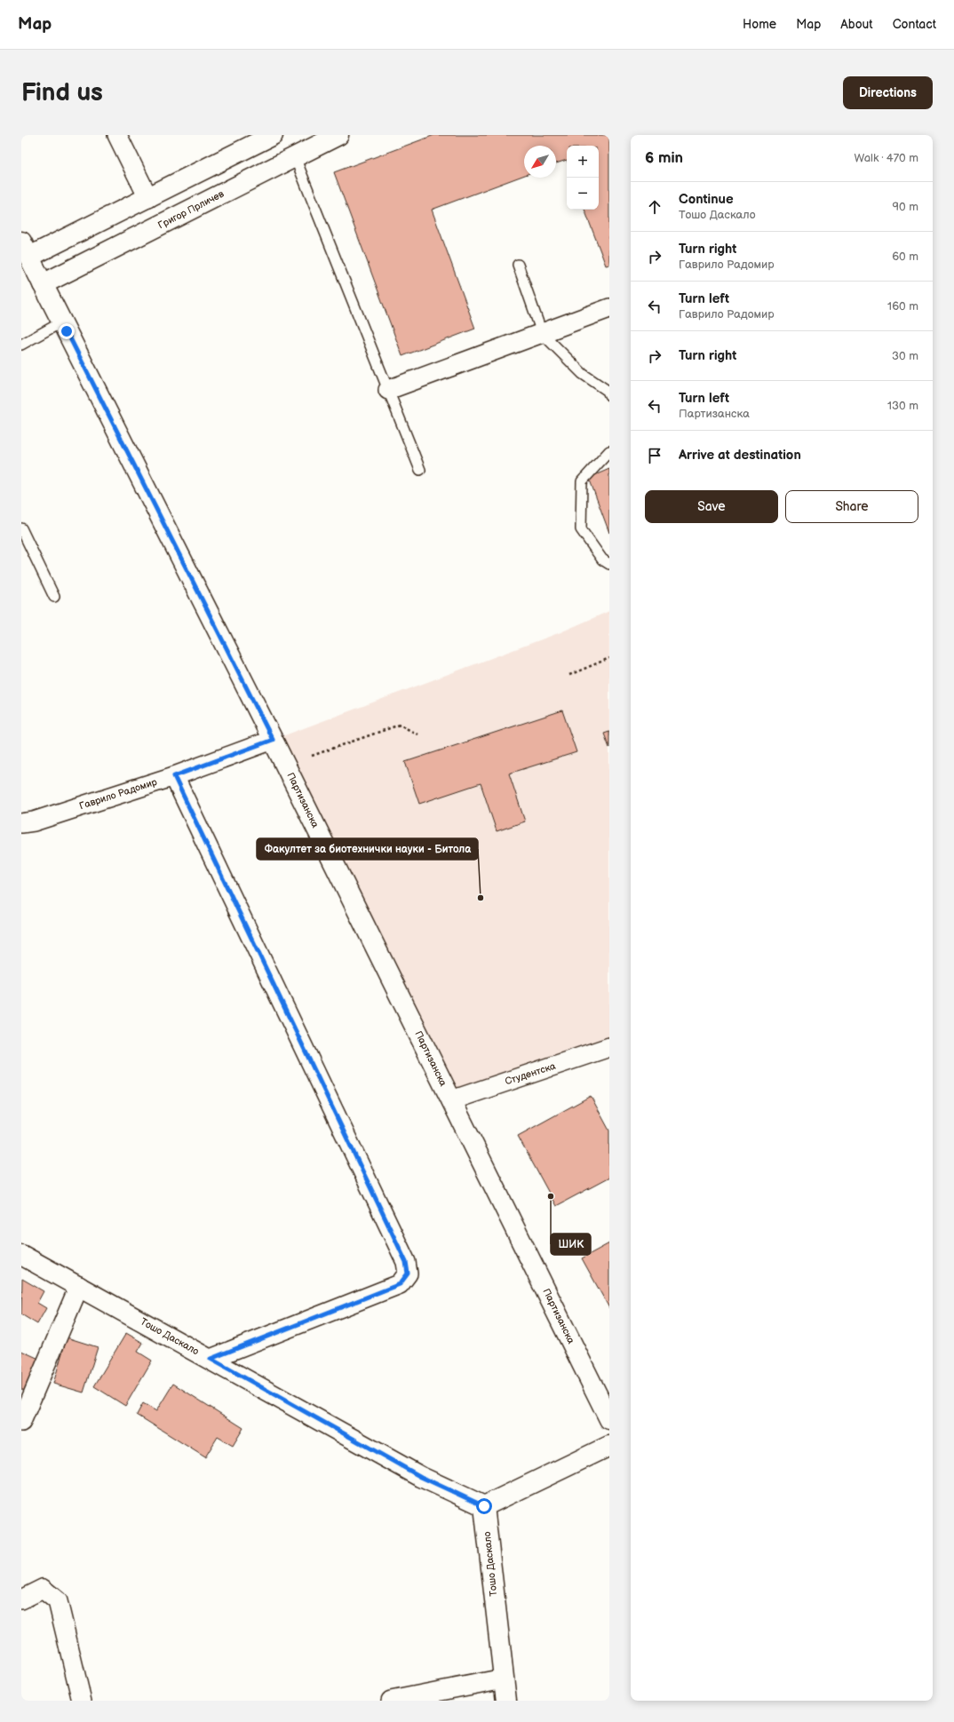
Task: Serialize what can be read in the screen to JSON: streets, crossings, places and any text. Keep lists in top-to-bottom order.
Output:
{
  "streets": {
    "street": [
      "Григор Прличев",
      "Гаврило Радомир",
      "Партизанска",
      "Студентска",
      "Тошо Даскало"
    ]
  },
  "crossings": [
    ["Григор Прличев", "Партизанска"],
    ["Гаврило Радомир", "Партизанска"],
    ["Партизанска", "Студентска"]
  ],
  "places": ["Факултет за биотехнички науки - Битола", "ШИК"],
  "north": "bottom left",
  "page": {
    "header": "Map",
    "nav": [
      "Home",
      "Map",
      "About",
      "Contact"
    ],
    "buttons": [
      "Directions",
      ["Save", "Share"]
    ],
    "title": "Find us",
    "heading": ["6 min", "Walk · 470 m"],
    "map_buttons": ["+", "−"],
    "list": [
      ["Continue", "Тошо Даскало", "90 m"],
      ["Turn right", "Гаврило Радомир", "60 m"],
      ["Turn left", "Гаврило Радомир", "160 m"],
      ["Turn right", "30 m"],
      ["Turn left", "Партизанска", "130 m"],
      "Arrive at destination"
    ]
  }
}
